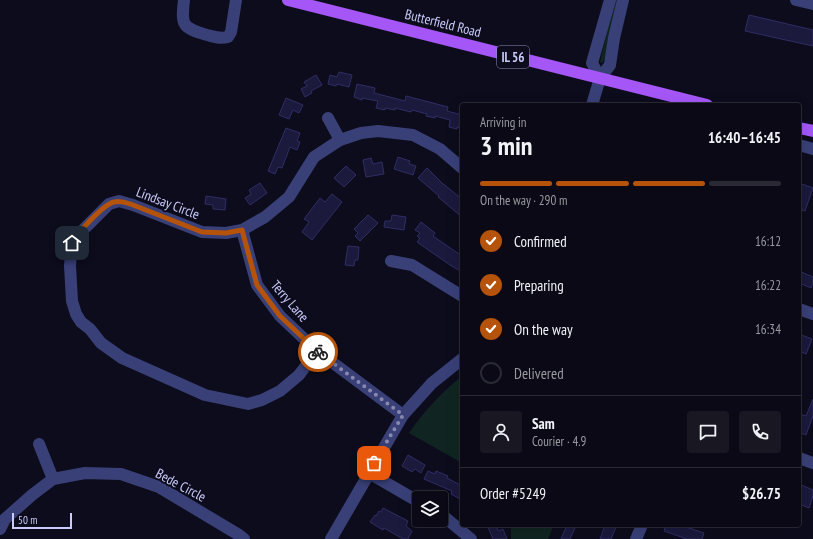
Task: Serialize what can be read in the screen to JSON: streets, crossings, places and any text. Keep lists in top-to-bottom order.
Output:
{
  "streets": {
    "main road": ["Butterfield Road", "IL 56"],
    "street": ["Lindsay Circle", "Terry Lane", "Bede Circle"]
  },
  "crossings": [
    ["Lindsay Circle", "Terry Lane"]
  ],
  "scale_bar": "50 m",
  "page": {
    "heading": ["3 min", "Arriving in", "16:40–16:45"],
    "panel": [
      "Sam",
      "Courier · 4.9",
      "Order #5249",
      "$26.75"
    ],
    "bar": "On the way · 290 m",
    "list": [
      ["Confirmed", "16:12"],
      ["Preparing", "16:22"],
      ["On the way", "16:34"],
      "Delivered"
    ],
    "scale": "50 m"
  }
}
